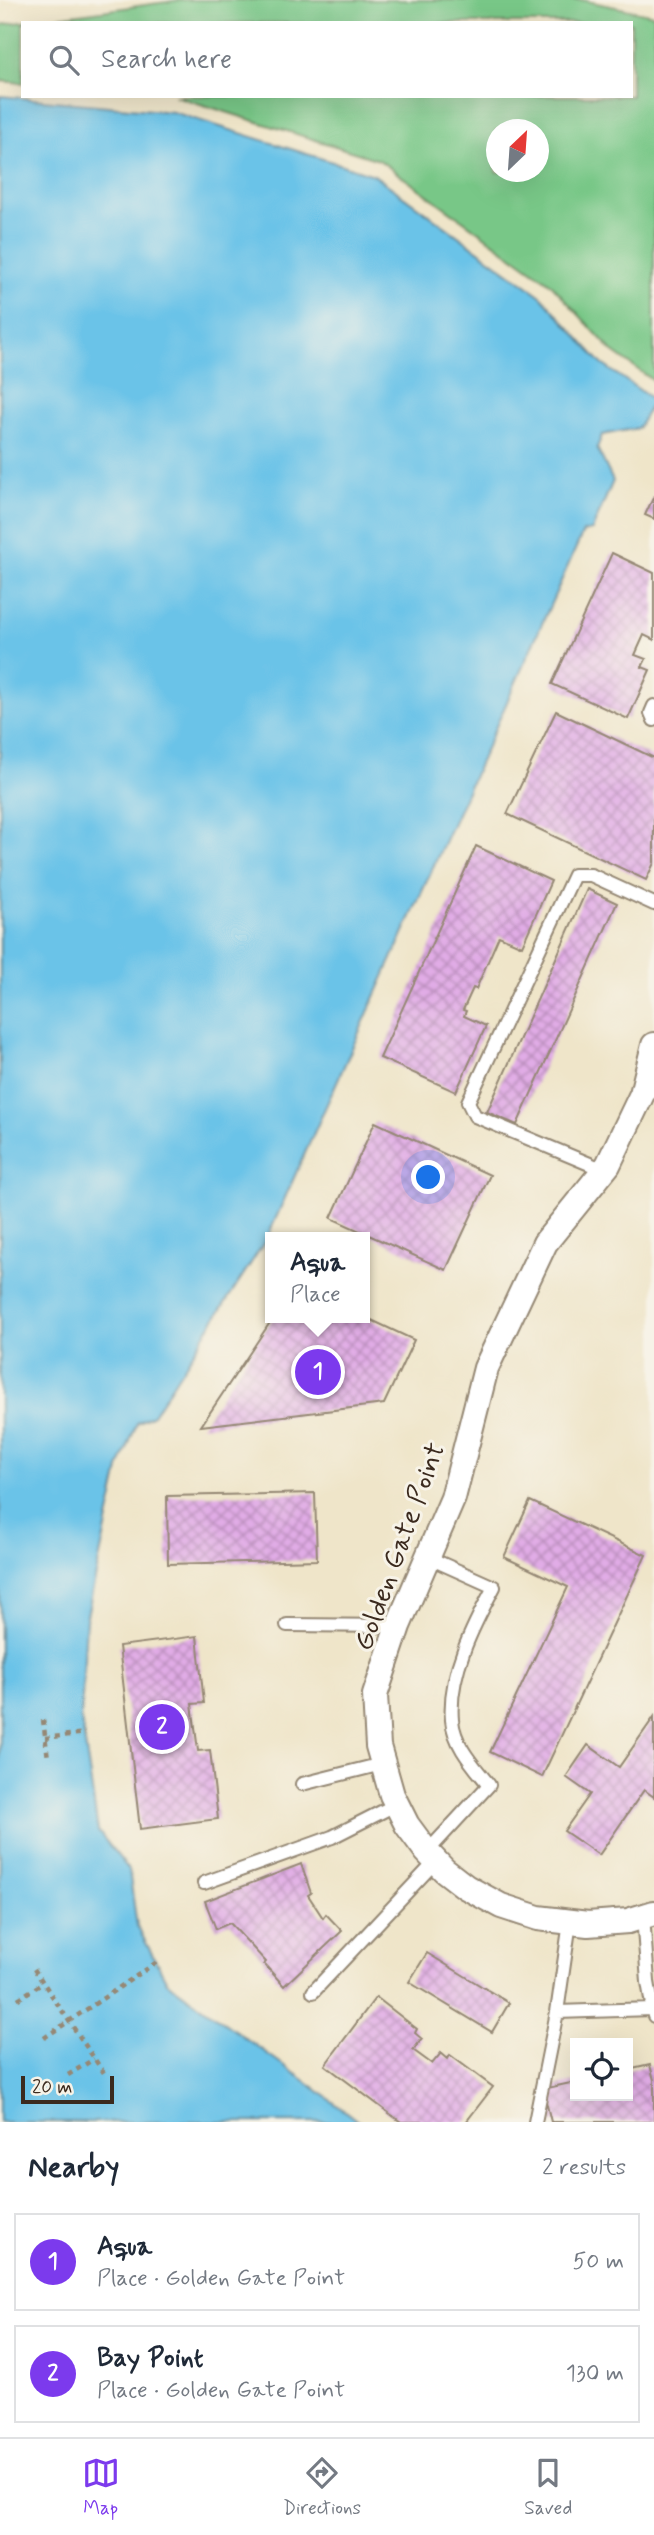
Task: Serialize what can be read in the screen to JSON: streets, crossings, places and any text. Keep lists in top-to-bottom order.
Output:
{
  "streets": {
    "street": ["Golden Gate Point"]
  },
  "scale_bar": "20 m",
  "north": "top right",
  "page": {
    "search": "Search here",
    "popup": ["Aqua", "Place"],
    "pins": ["1", "2"],
    "scale": "20 m",
    "heading": ["Nearby", "2 results"],
    "list": [
      {
        "mark": "1",
        "name": "Aqua",
        "note": "Place · Golden Gate Point",
        "value": "50 m"
      },
      {
        "mark": "2",
        "name": "Bay Point",
        "note": "Place · Golden Gate Point",
        "value": "130 m"
      }
    ],
    "nav": ["Map", "Directions", "Saved"]
  }
}
